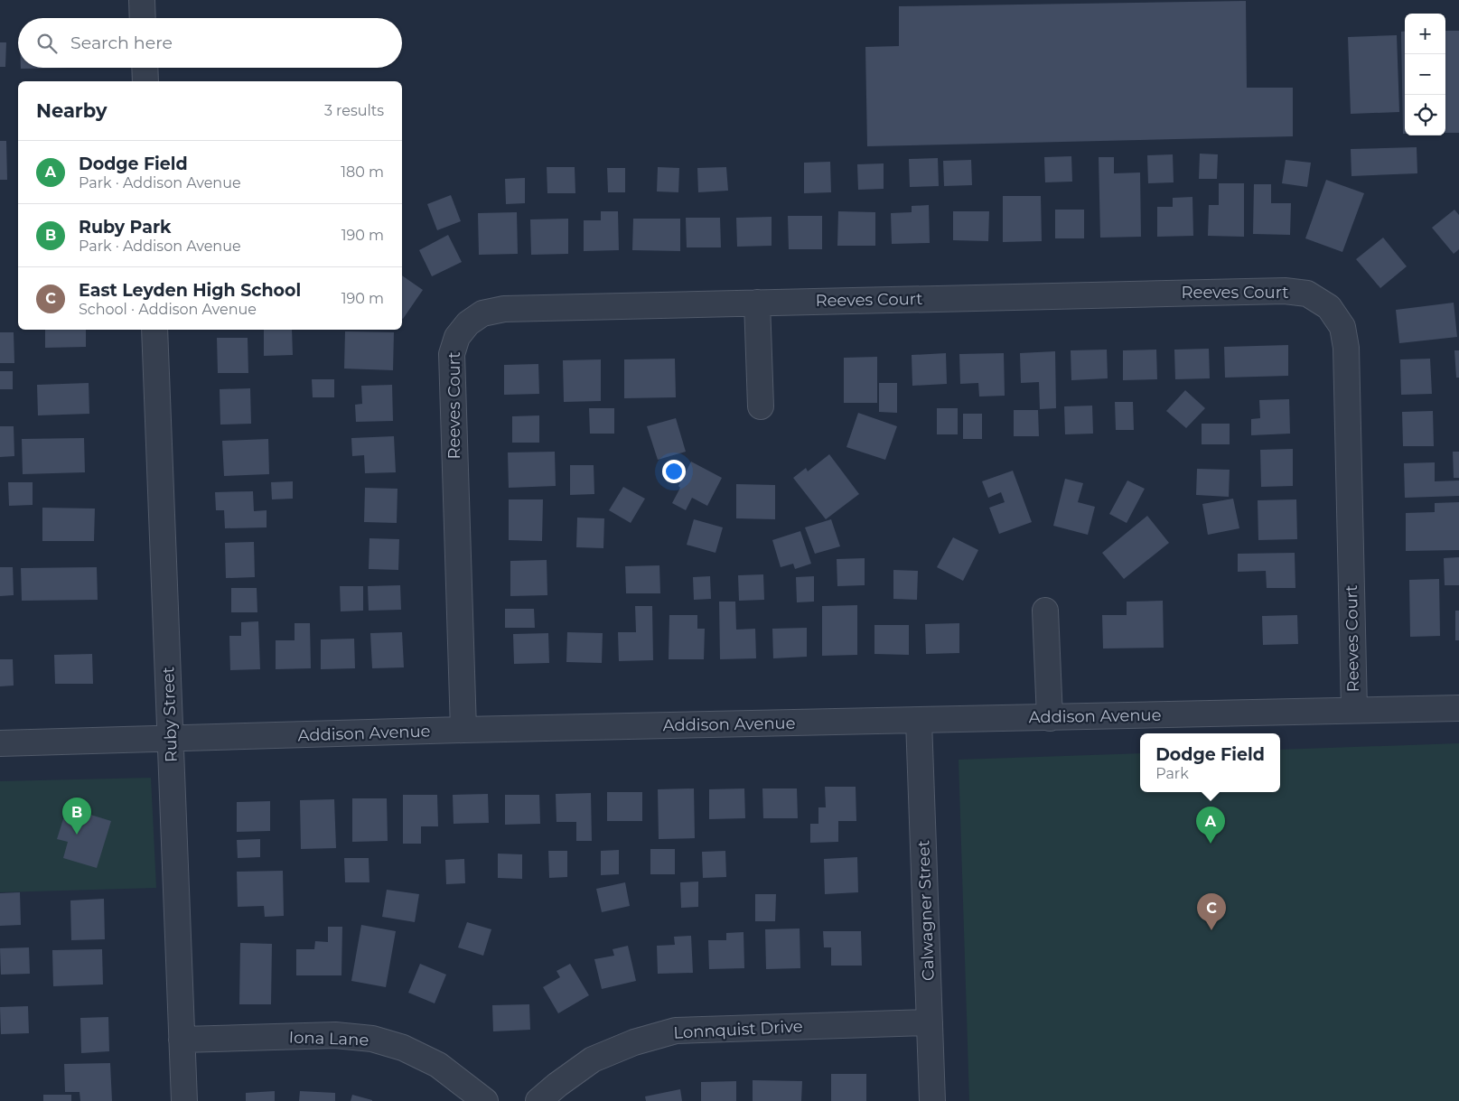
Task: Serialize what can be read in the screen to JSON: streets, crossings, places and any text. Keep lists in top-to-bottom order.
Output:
{
  "streets": {
    "street": [
      "Reeves Court",
      "Ruby Street",
      "Addison Avenue",
      "Calwagner Street",
      "Lonnquist Drive",
      "Iona Lane"
    ]
  },
  "crossings": [
    ["Reeves Court", "Addison Avenue"],
    ["Ruby Street", "Addison Avenue"],
    ["Ruby Street", "Iona Lane"],
    ["Addison Avenue", "Calwagner Street"],
    ["Calwagner Street", "Lonnquist Drive"]
  ],
  "page": {
    "map_buttons": ["+", "−"],
    "search": "Search here",
    "heading": ["Nearby", "3 results"],
    "list": [
      {
        "mark": "A",
        "name": "Dodge Field",
        "note": "Park · Addison Avenue",
        "value": "180 m"
      },
      {
        "mark": "B",
        "name": "Ruby Park",
        "note": "Park · Addison Avenue",
        "value": "190 m"
      },
      {
        "mark": "C",
        "name": "East Leyden High School",
        "note": "School · Addison Avenue",
        "value": "190 m"
      }
    ],
    "popup": ["Dodge Field", "Park"],
    "pins": ["B", "A", "C"]
  }
}
